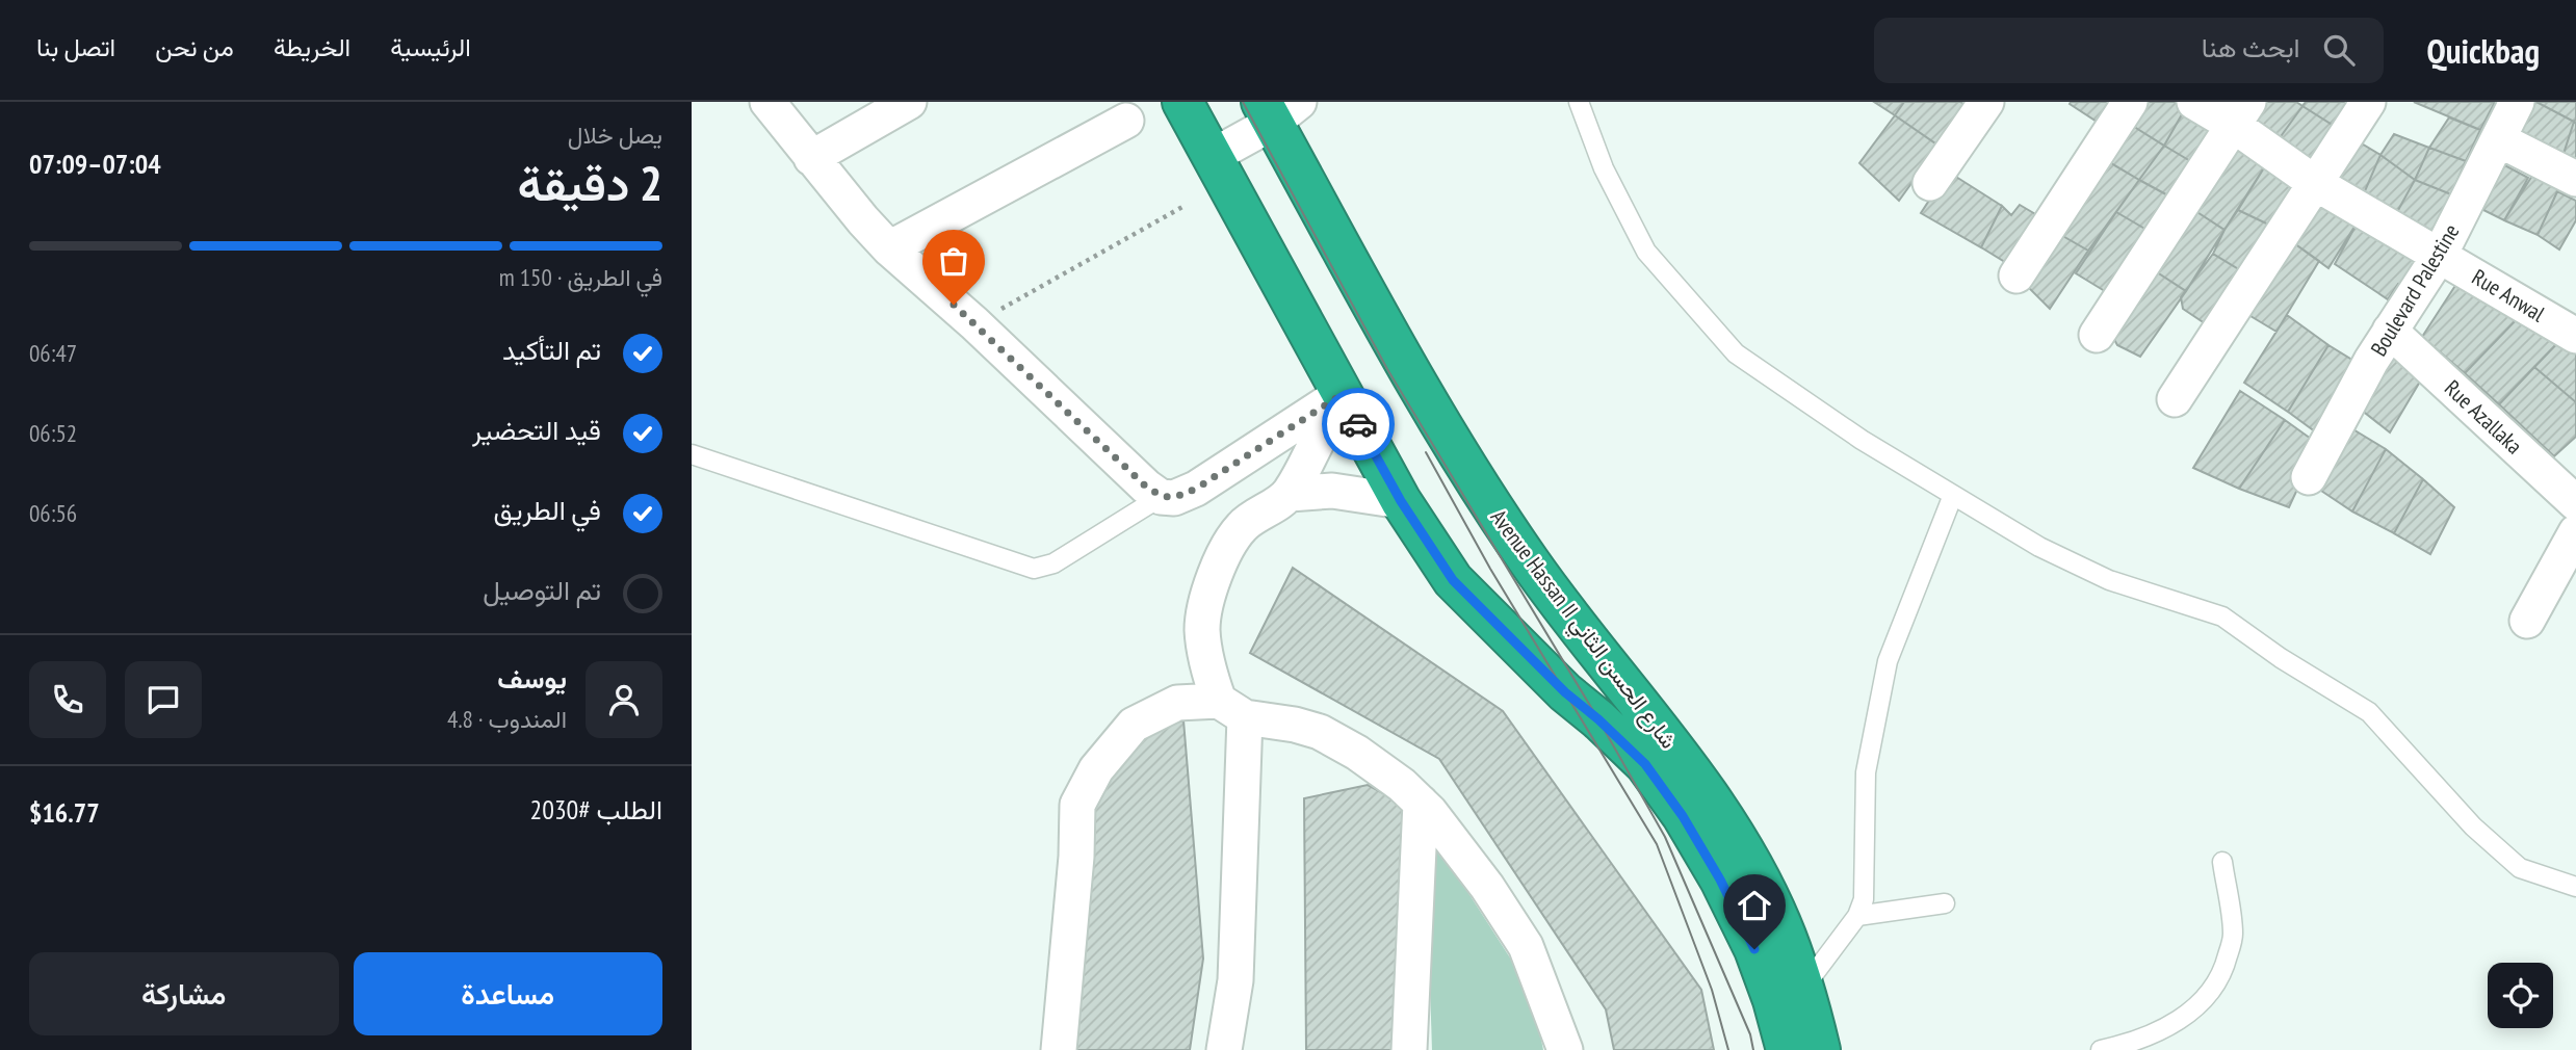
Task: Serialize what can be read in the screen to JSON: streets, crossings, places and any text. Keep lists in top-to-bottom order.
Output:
{
  "streets": {
    "highway": ["Avenue Hassan II شارع الحسن الثاني"],
    "street": ["Boulevard Palestine", "Rue Anwal", "Rue Azallaka"]
  },
  "crossings": [
    ["Boulevard Palestine", "Rue Anwal"],
    ["Boulevard Palestine", "Rue Azallaka"]
  ],
  "page": {
    "header": "Quickbag",
    "search": "ابحث هنا",
    "nav": [
      "الرئيسية",
      "الخريطة",
      "من نحن",
      "اتصل بنا"
    ],
    "heading": ["2 دقيقة", "يصل خلال", "07:04–07:09"],
    "panel": [
      "يوسف",
      "المندوب · 4.8",
      "الطلب #2030",
      "$16.77"
    ],
    "bar": "في الطريق · 150 m",
    "list": [
      ["تم التأكيد", "06:47"],
      ["قيد التحضير", "06:52"],
      ["في الطريق", "06:56"],
      "تم التوصيل"
    ],
    "buttons": ["مساعدة", "مشاركة"]
  }
}
